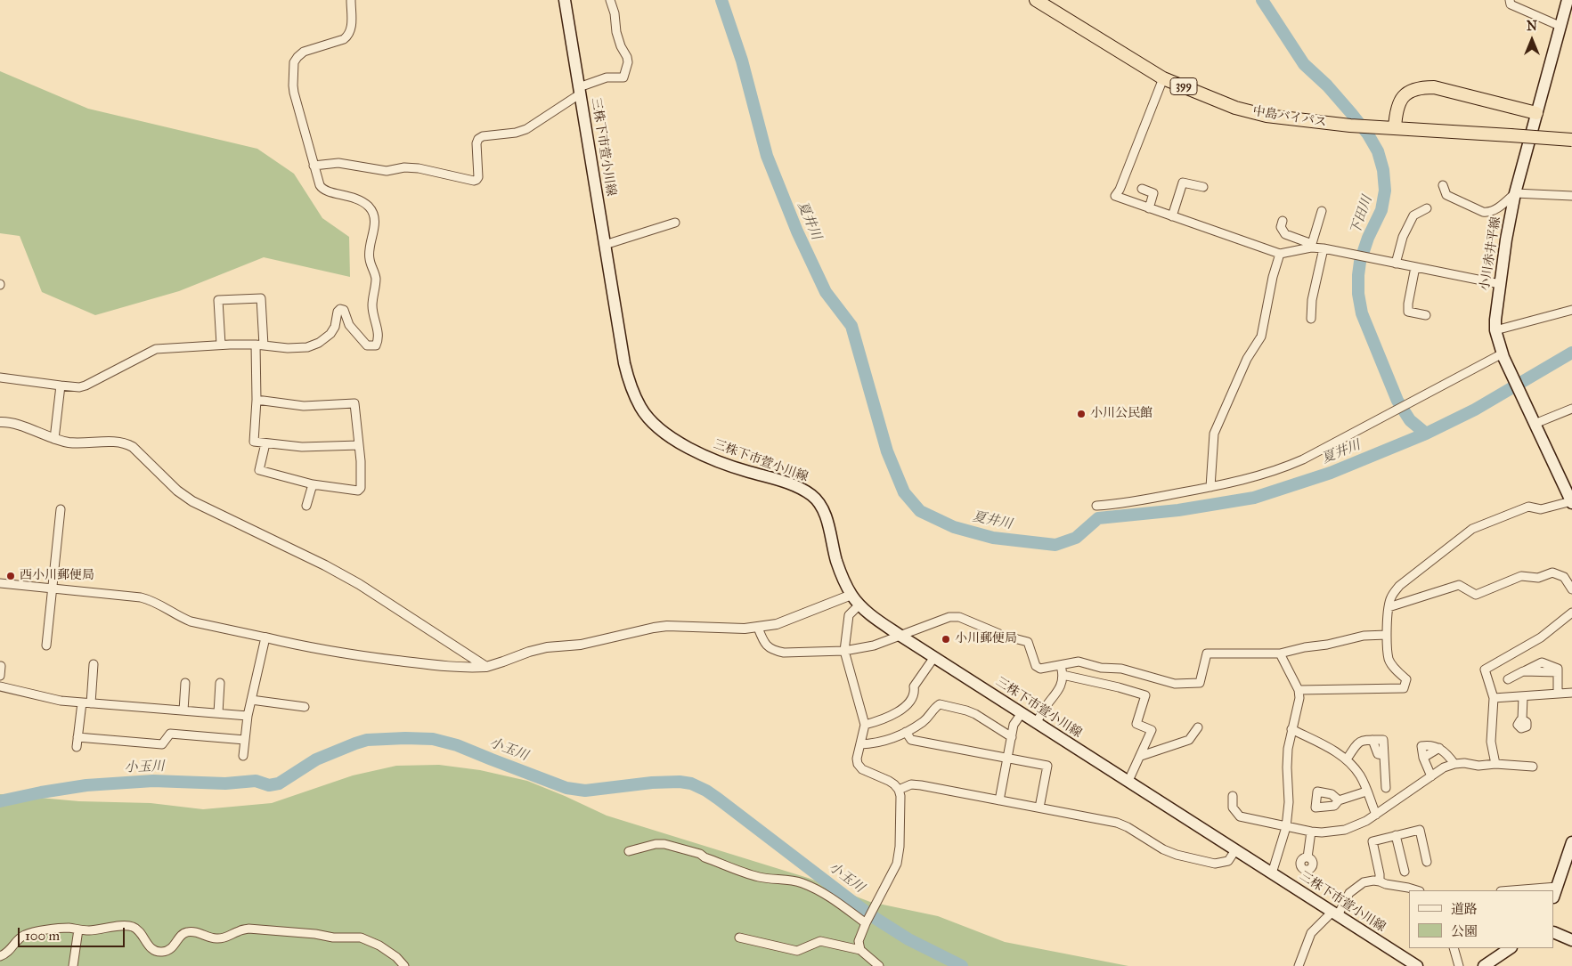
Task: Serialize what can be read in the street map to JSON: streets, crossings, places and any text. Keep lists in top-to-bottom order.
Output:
{
  "streets": {
    "highway": ["399", "中島バイパス"],
    "main road": ["三株下市萱小川線", "小川赤井平線"]
  },
  "water": ["下田川", "夏井川", "小玉川"],
  "places": ["小川公民館", "西小川郵便局", "小川郵便局"],
  "legend": ["道路", "公園"],
  "scale_bar": "100 m",
  "north": "top"
}
